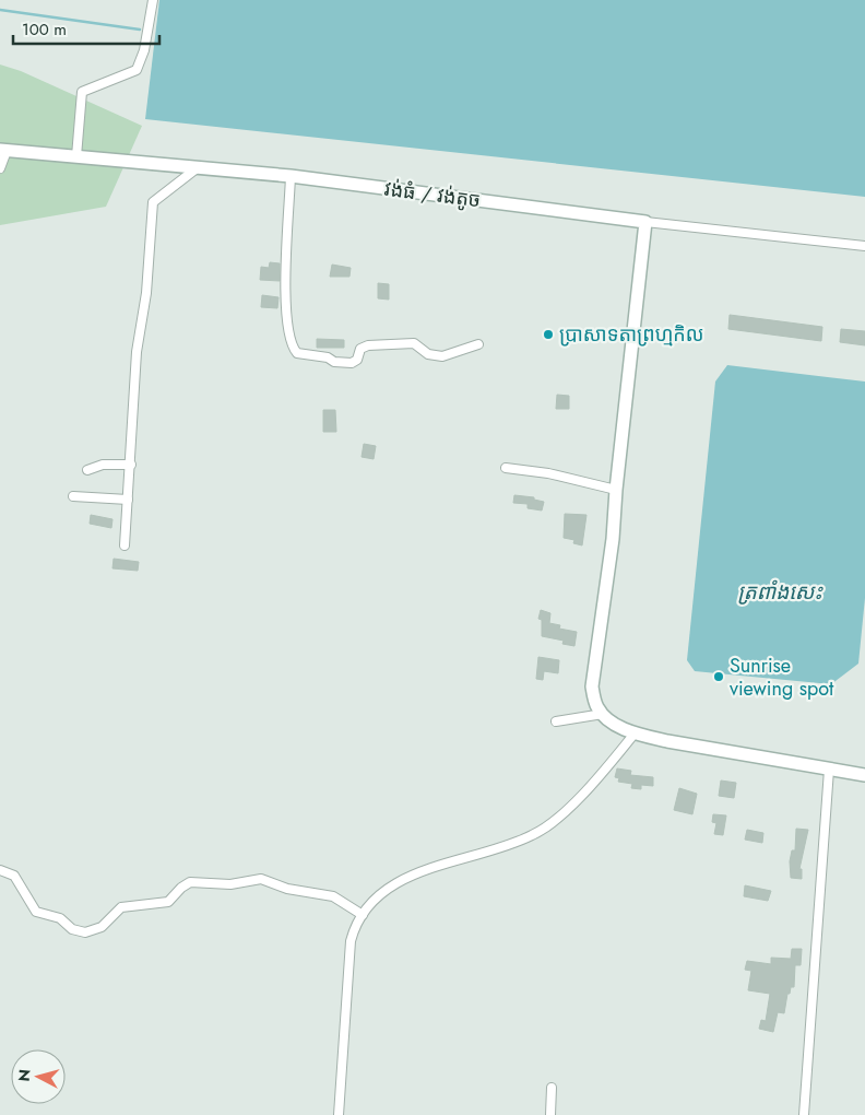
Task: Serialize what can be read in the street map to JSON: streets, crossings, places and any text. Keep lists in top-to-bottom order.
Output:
{
  "streets": {
    "main road": ["វង់ធំ / វង់តូច"]
  },
  "water": ["ត្រពាំងសេះ"],
  "places": ["ប្រាសាទតាព្រហ្មកិល", "Sunrise viewing spot"],
  "scale_bar": "100 m",
  "north": "left"
}
